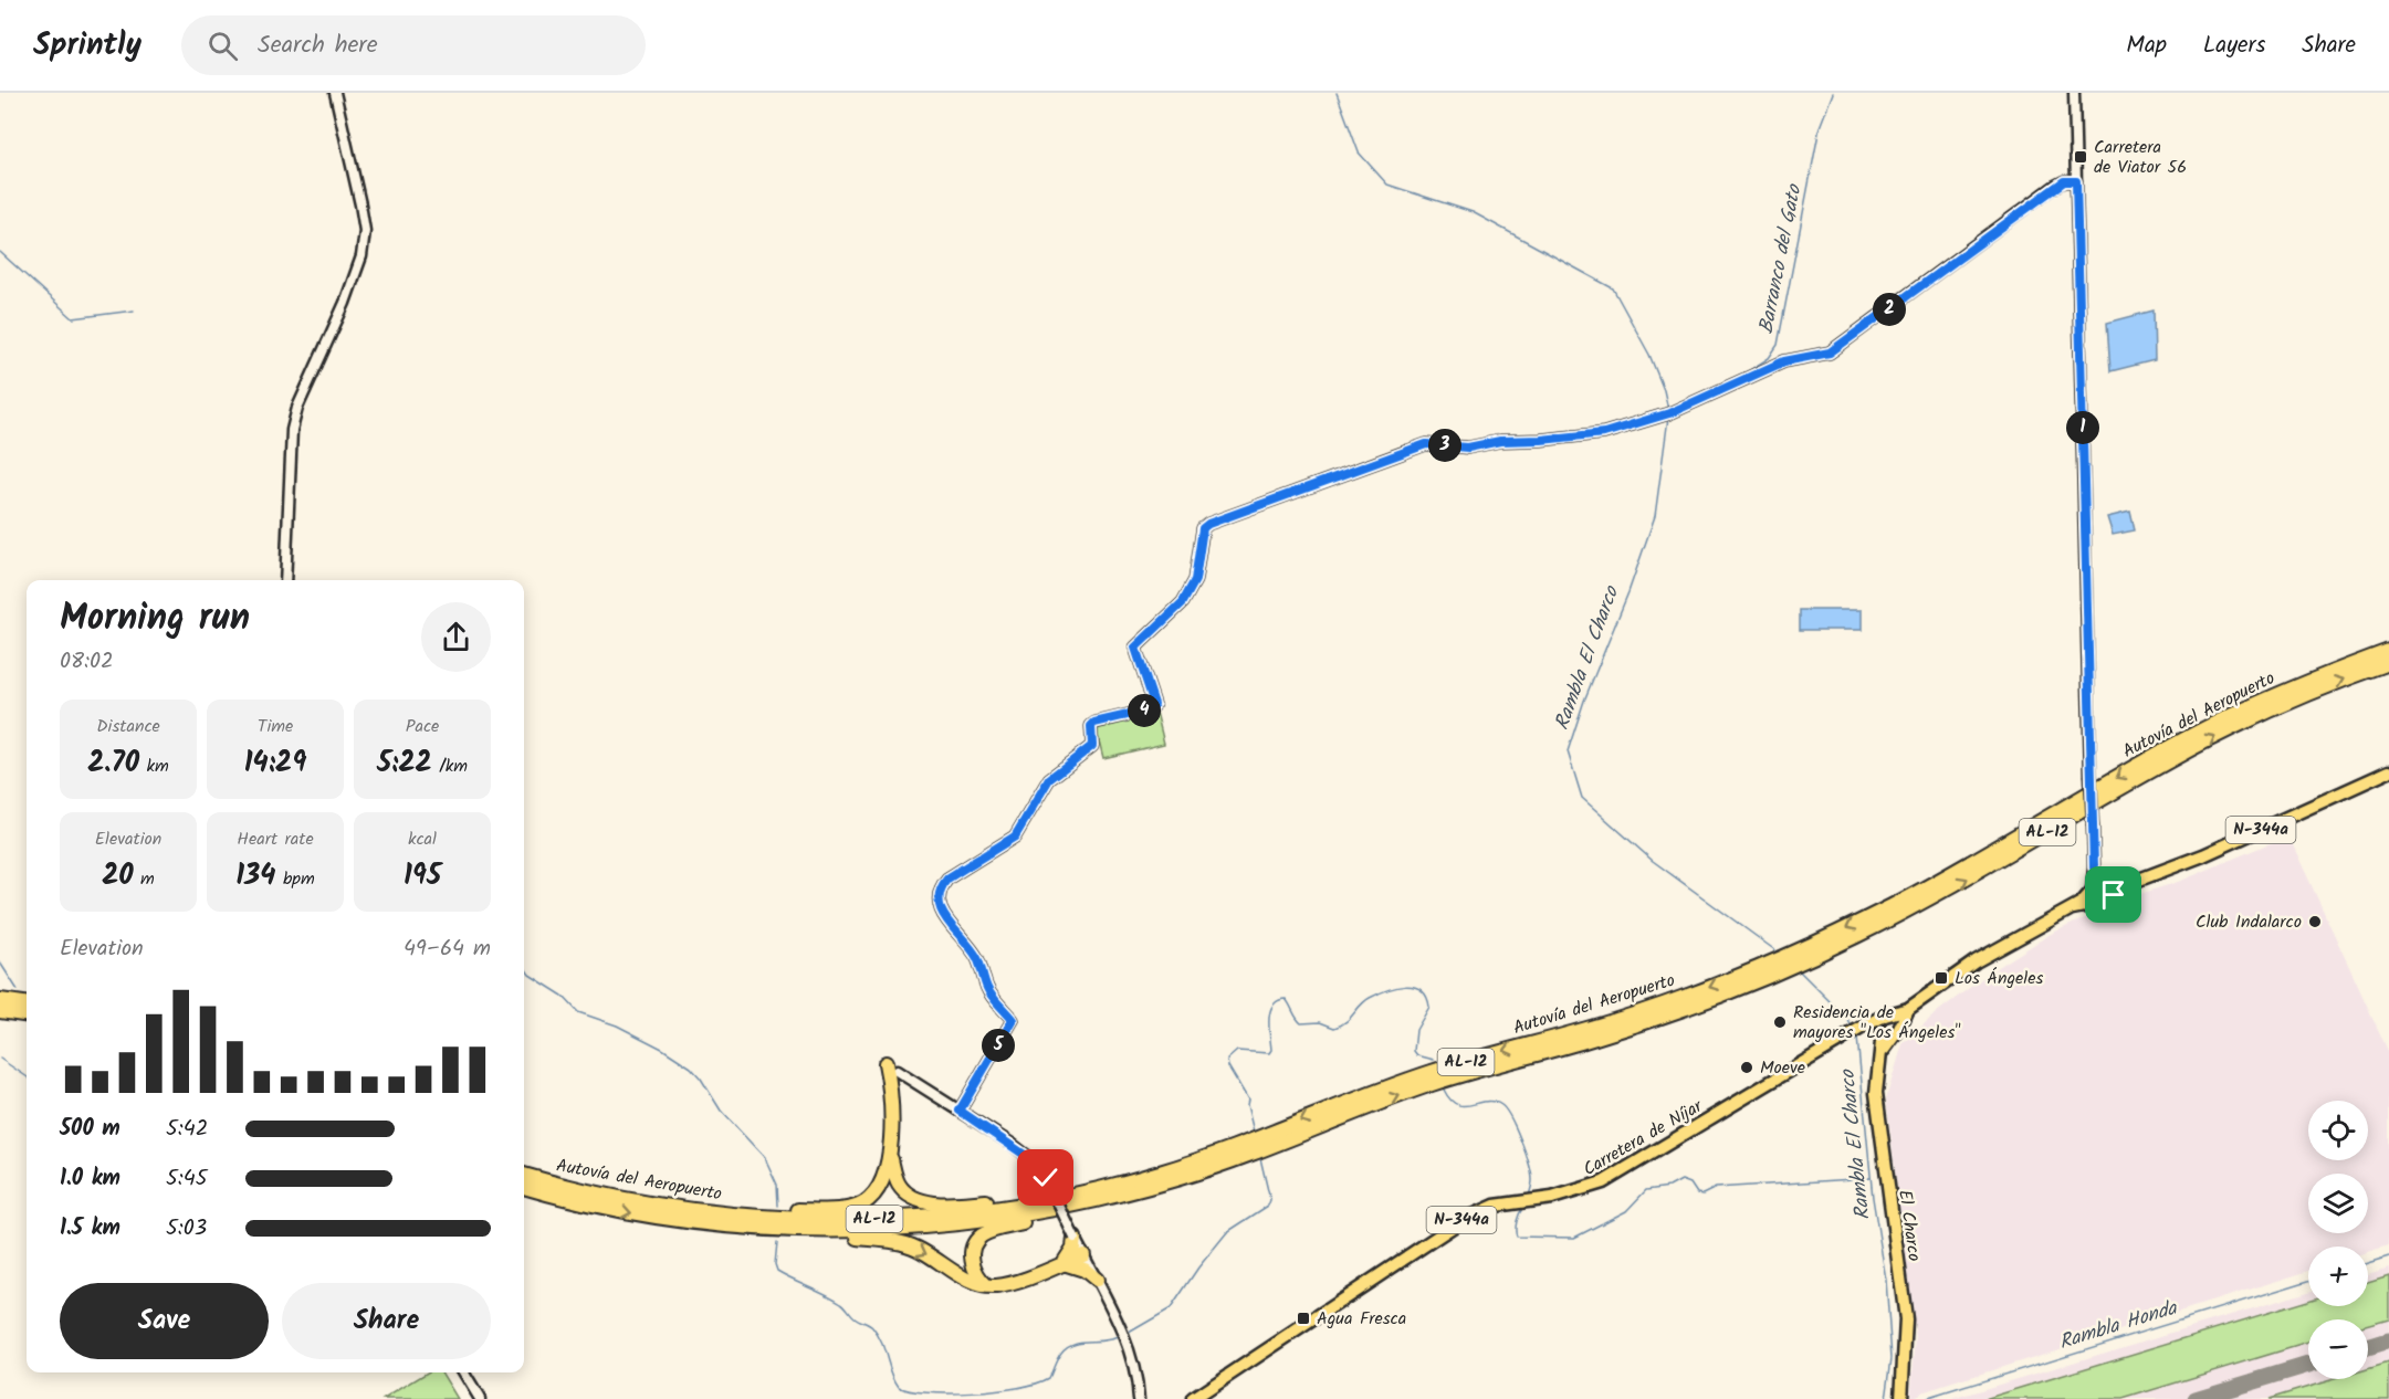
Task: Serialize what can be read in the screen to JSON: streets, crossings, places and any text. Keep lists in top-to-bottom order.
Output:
{
  "streets": {
    "highway": ["Autovía del Aeropuerto", "AL-12"],
    "main road": ["N-344a", "Carretera de Níjar", "El Charco"]
  },
  "crossings": [
    ["N-344a", "Carretera de Níjar"],
    ["N-344a", "El Charco"],
    ["Carretera de Níjar", "El Charco"]
  ],
  "water": ["Barranco del Gato", "Rambla El Charco", "Rambla Honda"],
  "places": {
    "transit": ["Carretera de Viator 56", "Los Ángeles", "Agua Fresca"],
    "other": ["Club Indalarco", "Residencia de mayores \"Los Ángeles\"", "Moeve"]
  },
  "page": {
    "header": "Sprintly",
    "search": "Search here",
    "nav": ["Map", "Layers", "Share"],
    "pins": [
      "2",
      "1",
      "3",
      "4",
      "5"
    ],
    "heading": ["Morning run", "08:02"],
    "stats": [
      ["Distance", "2.70 km"],
      ["Time", "14:29"],
      ["Pace", "5:22 /km"],
      ["Elevation", "20 m"],
      ["Heart rate", "134 bpm"],
      ["kcal", "195"]
    ],
    "chart": ["Elevation", "49–64 m"],
    "map_buttons": ["+", "−"],
    "list": [
      {
        "name": "500 m",
        "note": "5:42"
      },
      {
        "name": "1.0 km",
        "note": "5:45"
      },
      {
        "name": "1.5 km",
        "note": "5:03"
      }
    ],
    "buttons": ["Save", "Share"]
  }
}
